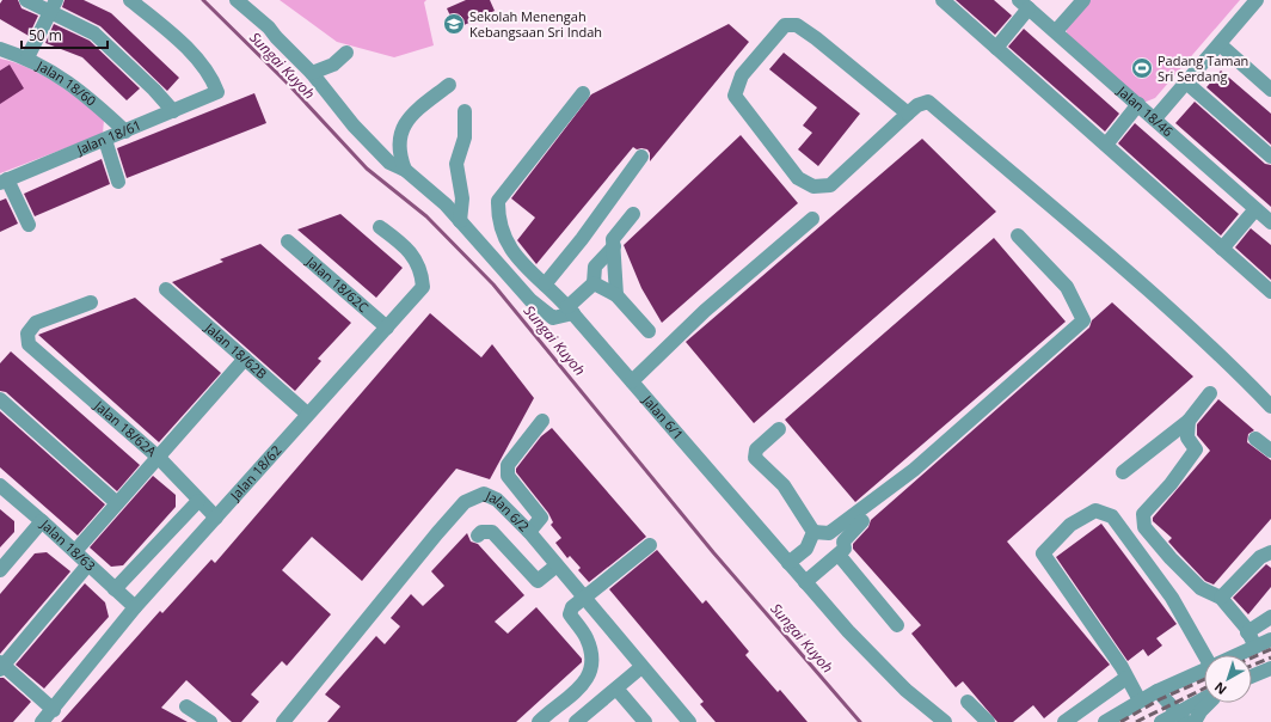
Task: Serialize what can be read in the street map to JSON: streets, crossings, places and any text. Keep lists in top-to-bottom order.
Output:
{
  "streets": {
    "street": [
      "Jalan 18/60",
      "Jalan 18/46",
      "Jalan 18/61",
      "Jalan 18/62C",
      "Jalan 18/62B",
      "Jalan 6/1",
      "Jalan 18/62A",
      "Jalan 18/62",
      "Jalan 6/2",
      "Jalan 18/63"
    ]
  },
  "crossings": [
    ["Jalan 18/60", "Jalan 18/61"],
    ["Jalan 18/62C", "Jalan 18/62"],
    ["Jalan 18/62B", "Jalan 18/62"],
    ["Jalan 18/62A", "Jalan 18/62"],
    ["Jalan 18/62", "Jalan 18/63"]
  ],
  "water": ["Sungai Kuyoh"],
  "places": {
    "school or university": ["Sekolah Menengah Kebangsaan Sri Indah"],
    "sports": ["Padang Taman Sri Serdang"]
  },
  "scale_bar": "50 m",
  "north": "bottom left"
}
